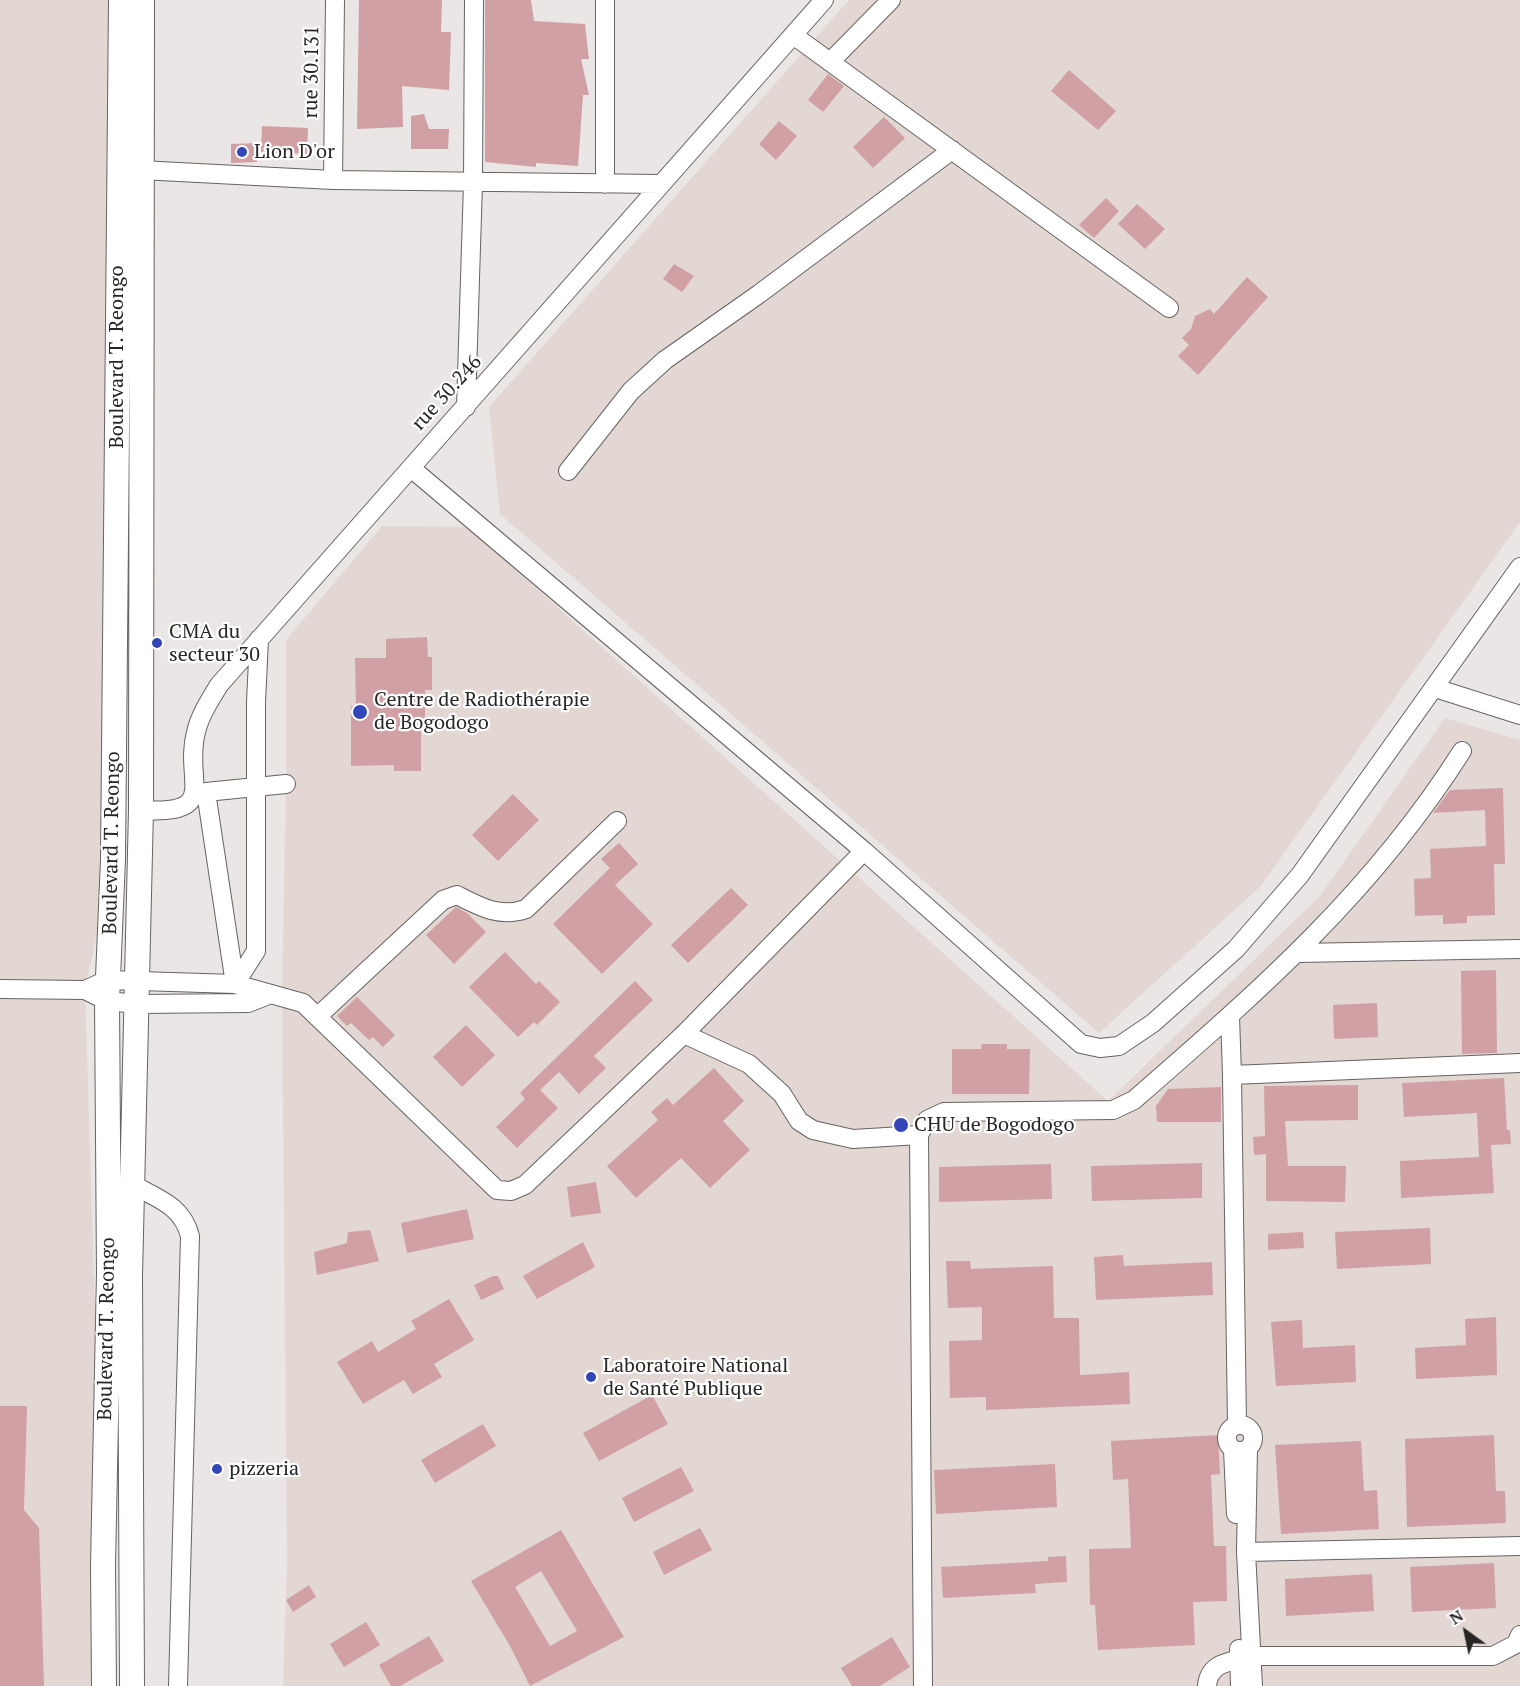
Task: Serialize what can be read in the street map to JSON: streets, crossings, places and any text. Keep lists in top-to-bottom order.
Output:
{
  "streets": {
    "main road": ["Boulevard T. Reongo"],
    "street": ["rue 30.131", "rue 30.246"]
  },
  "places": [
    "Lion D'or",
    "CMA du secteur 30",
    "Centre de Radiothérapie de Bogodogo",
    "CHU de Bogodogo",
    "Laboratoire National de Santé Publique",
    "pizzeria"
  ],
  "north": "top left"
}
